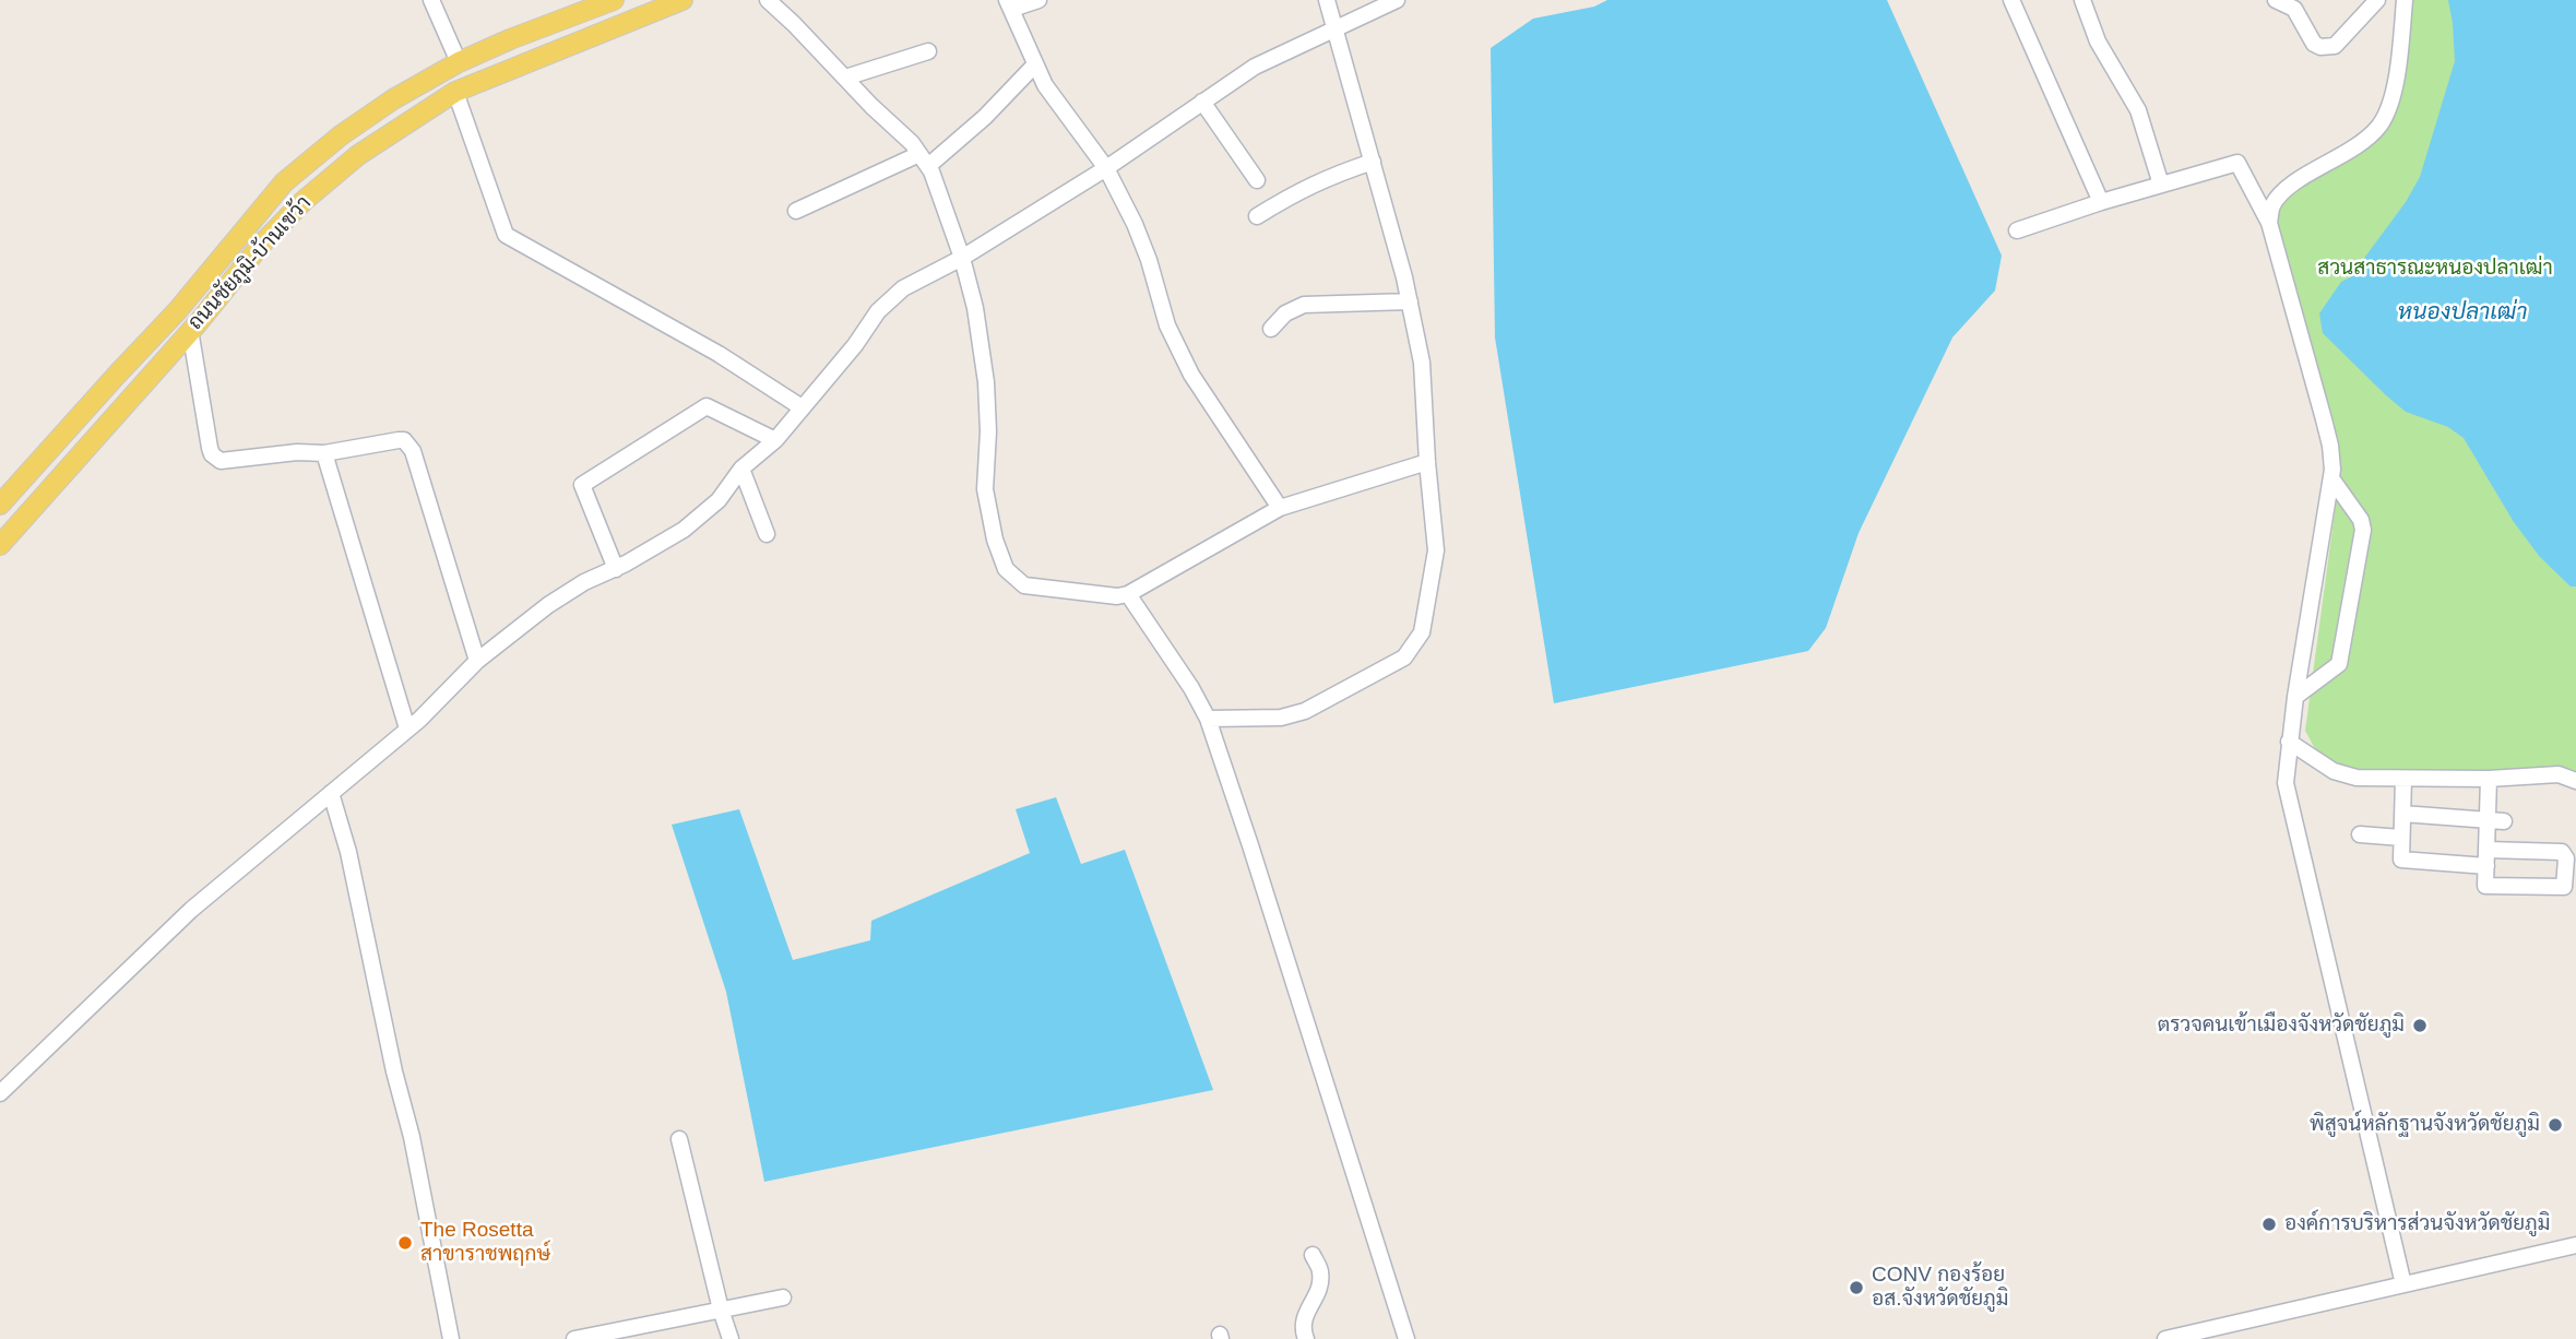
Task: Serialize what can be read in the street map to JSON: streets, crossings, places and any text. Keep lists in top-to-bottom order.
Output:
{
  "streets": {
    "main road": ["ถนนชัยภูมิ-บ้านเขว้า"]
  },
  "water": ["หนองปลาเฒ่า"],
  "parks": ["สวนสาธารณะหนองปลาเฒ่า"],
  "places": [
    "ตรวจคนเข้าเมืองจังหวัดชัยภูมิ",
    "พิสูจน์หลักฐานจังหวัดชัยภูมิ",
    "องค์การบริหารส่วนจังหวัดชัยภูมิ",
    "The Rosetta สาขาราชพฤกษ์",
    "CONV กองร้อย อส.จังหวัดชัยภูมิ"
  ]
}
